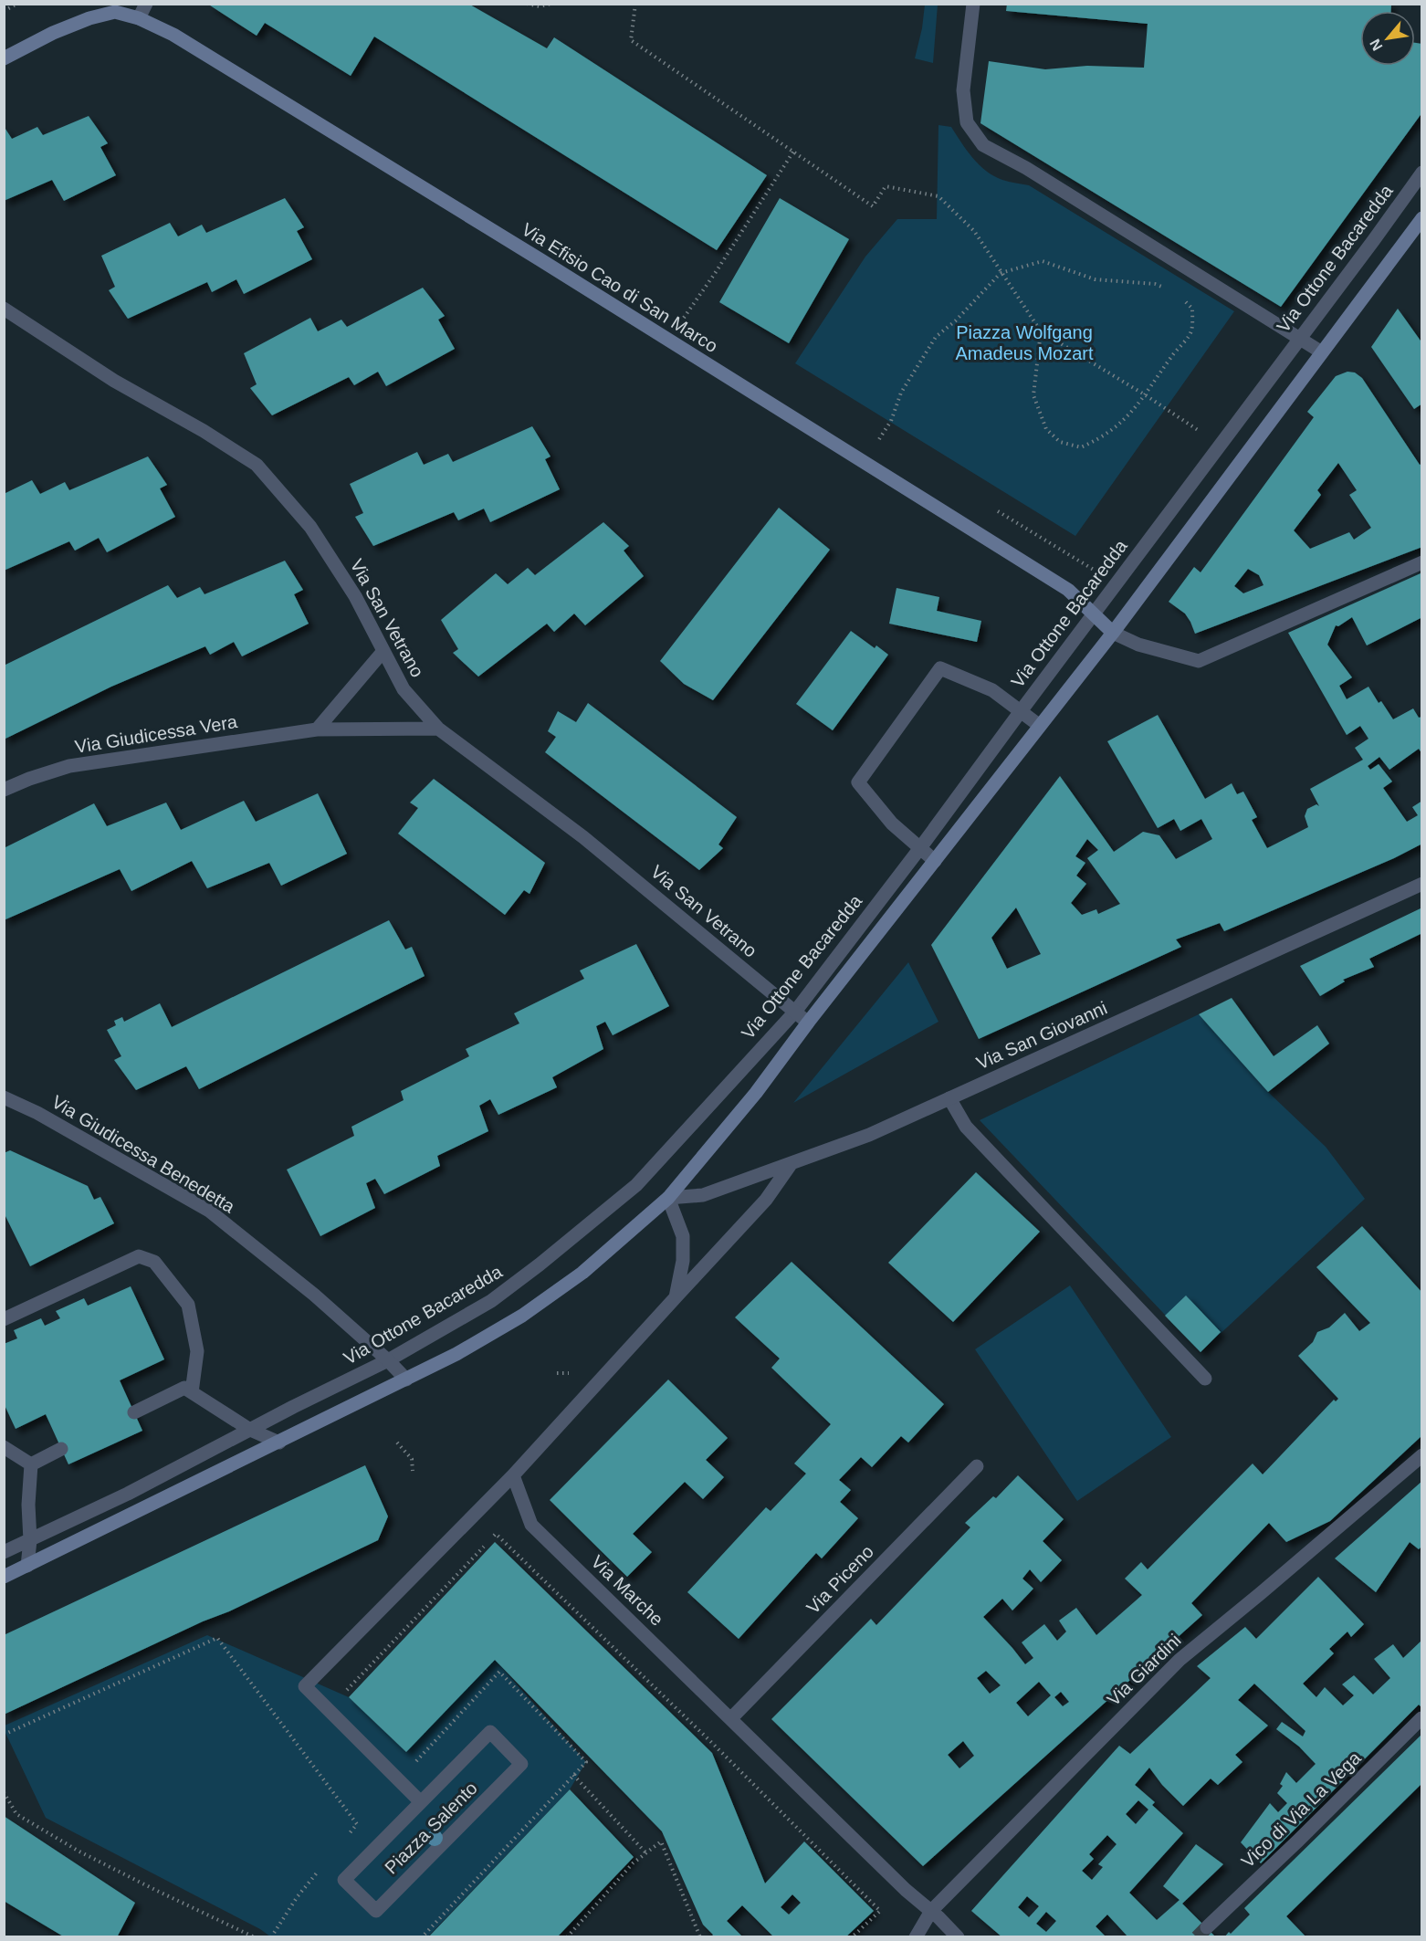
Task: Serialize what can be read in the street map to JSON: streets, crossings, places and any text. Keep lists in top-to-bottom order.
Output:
{
  "streets": {
    "street": [
      "Via Ottone Bacaredda",
      "Via Efisio Cao di San Marco",
      "Via San Vetrano",
      "Via Giudicessa Vera",
      "Via San Giovanni",
      "Via Giudicessa Benedetta",
      "Via Piceno",
      "Via Marche",
      "Via Giardini",
      "Vico di Via La Vega",
      "Piazza Salento"
    ]
  },
  "crossings": [
    ["Via Ottone Bacaredda", "Via Efisio Cao di San Marco"],
    ["Via Ottone Bacaredda", "Via San Vetrano"],
    ["Via Ottone Bacaredda", "Via Giudicessa Benedetta"],
    ["Via San Vetrano", "Via Giudicessa Vera"],
    ["Via Piceno", "Via Marche"],
    ["Via Marche", "Via Giardini"],
    ["Via Marche", "Piazza Salento"]
  ],
  "parks": ["Piazza Wolfgang Amadeus Mozart"],
  "north": "bottom left"
}
